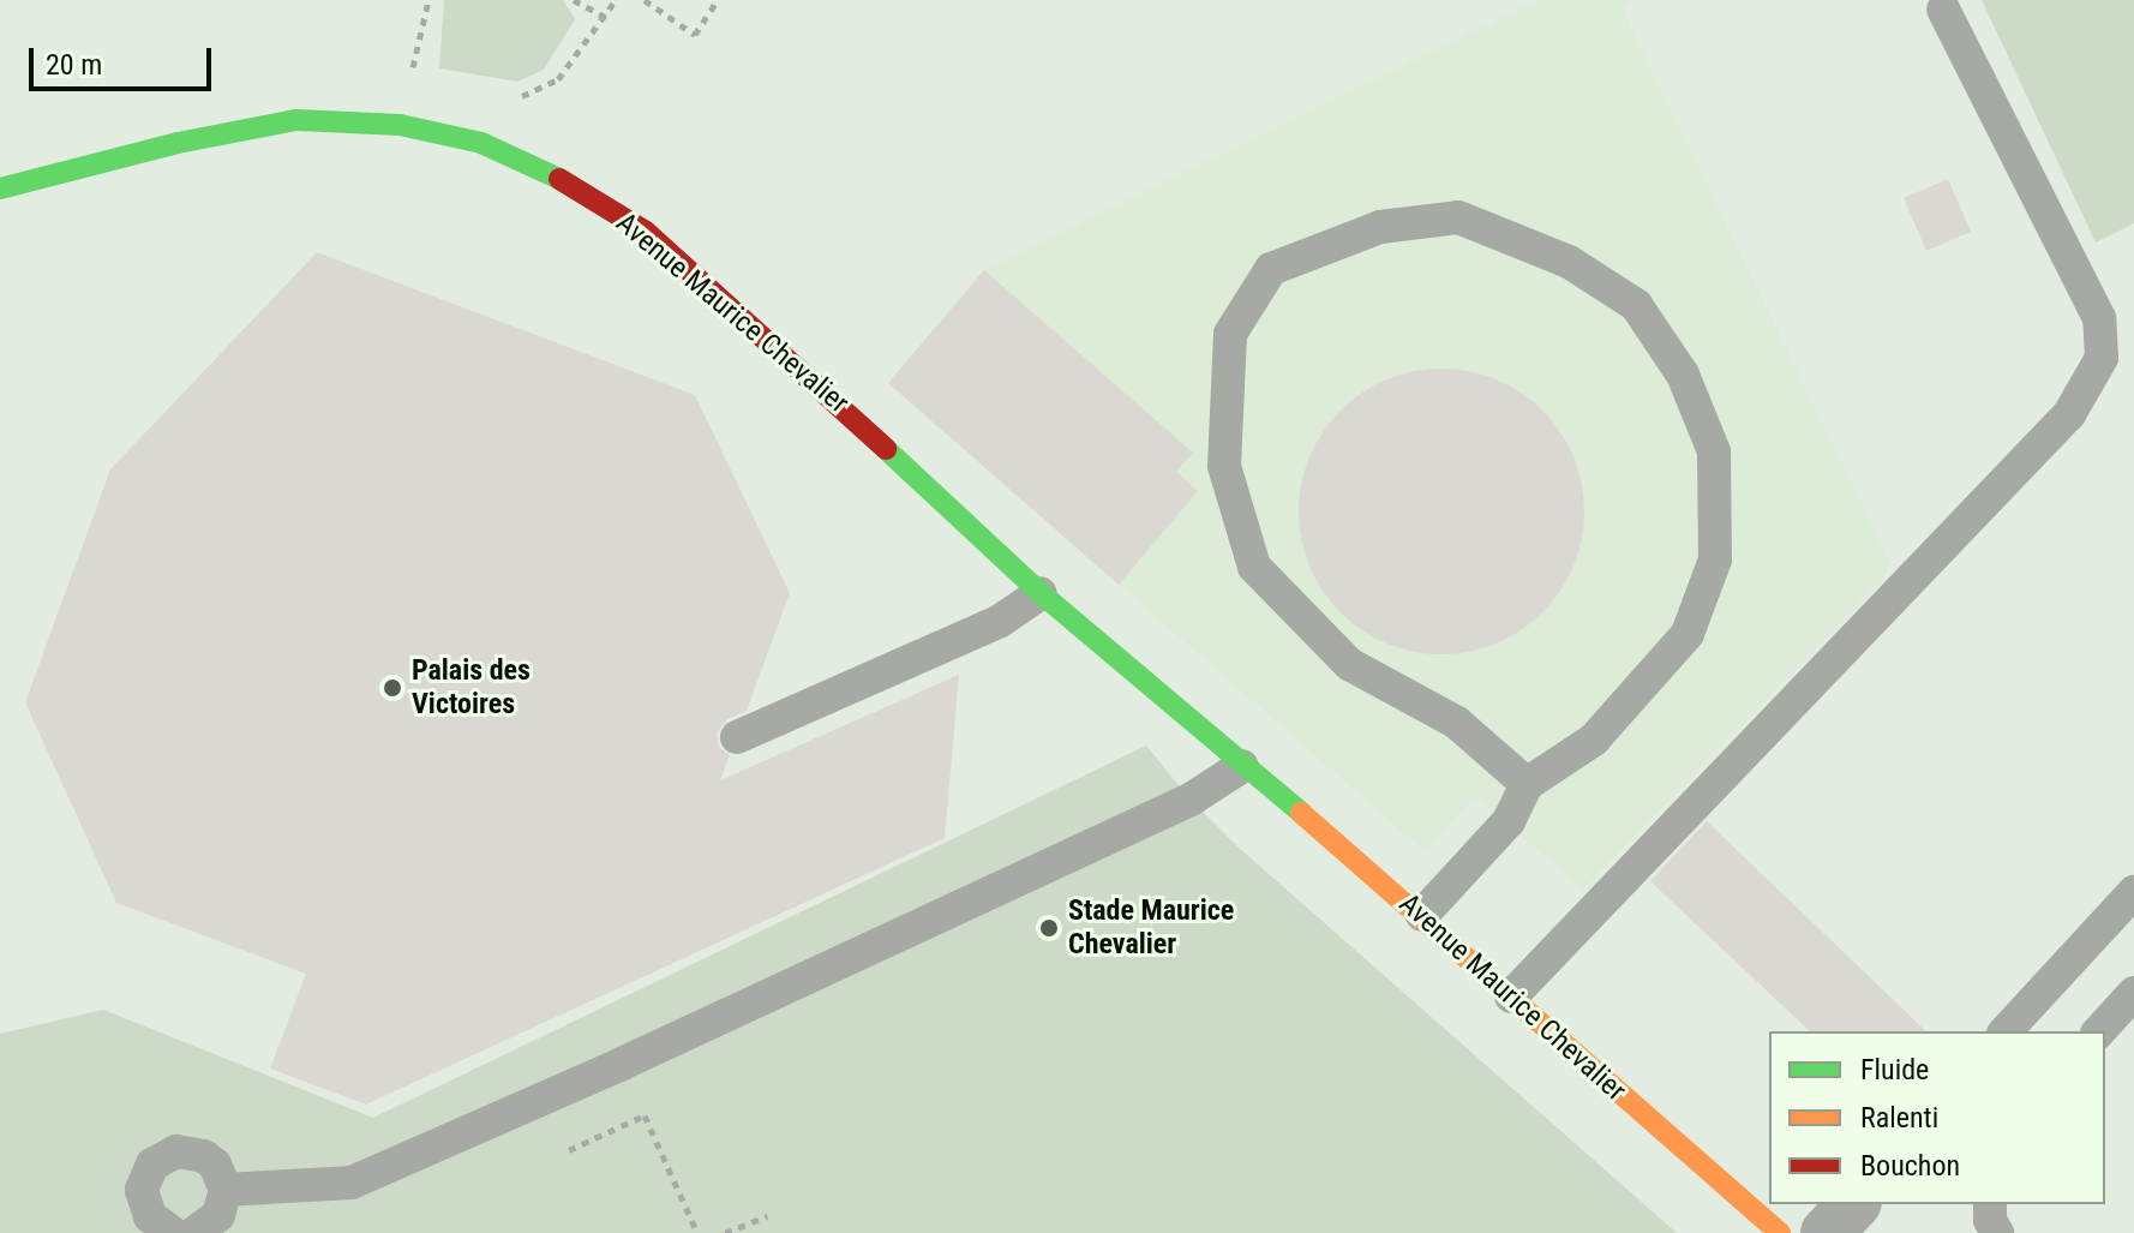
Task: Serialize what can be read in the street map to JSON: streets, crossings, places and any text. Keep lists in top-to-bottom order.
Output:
{
  "streets": {
    "street": ["Avenue Maurice Chevalier"]
  },
  "places": ["Palais des Victoires", "Stade Maurice Chevalier"],
  "legend": ["Fluide", "Ralenti", "Bouchon"],
  "scale_bar": "20 m"
}
